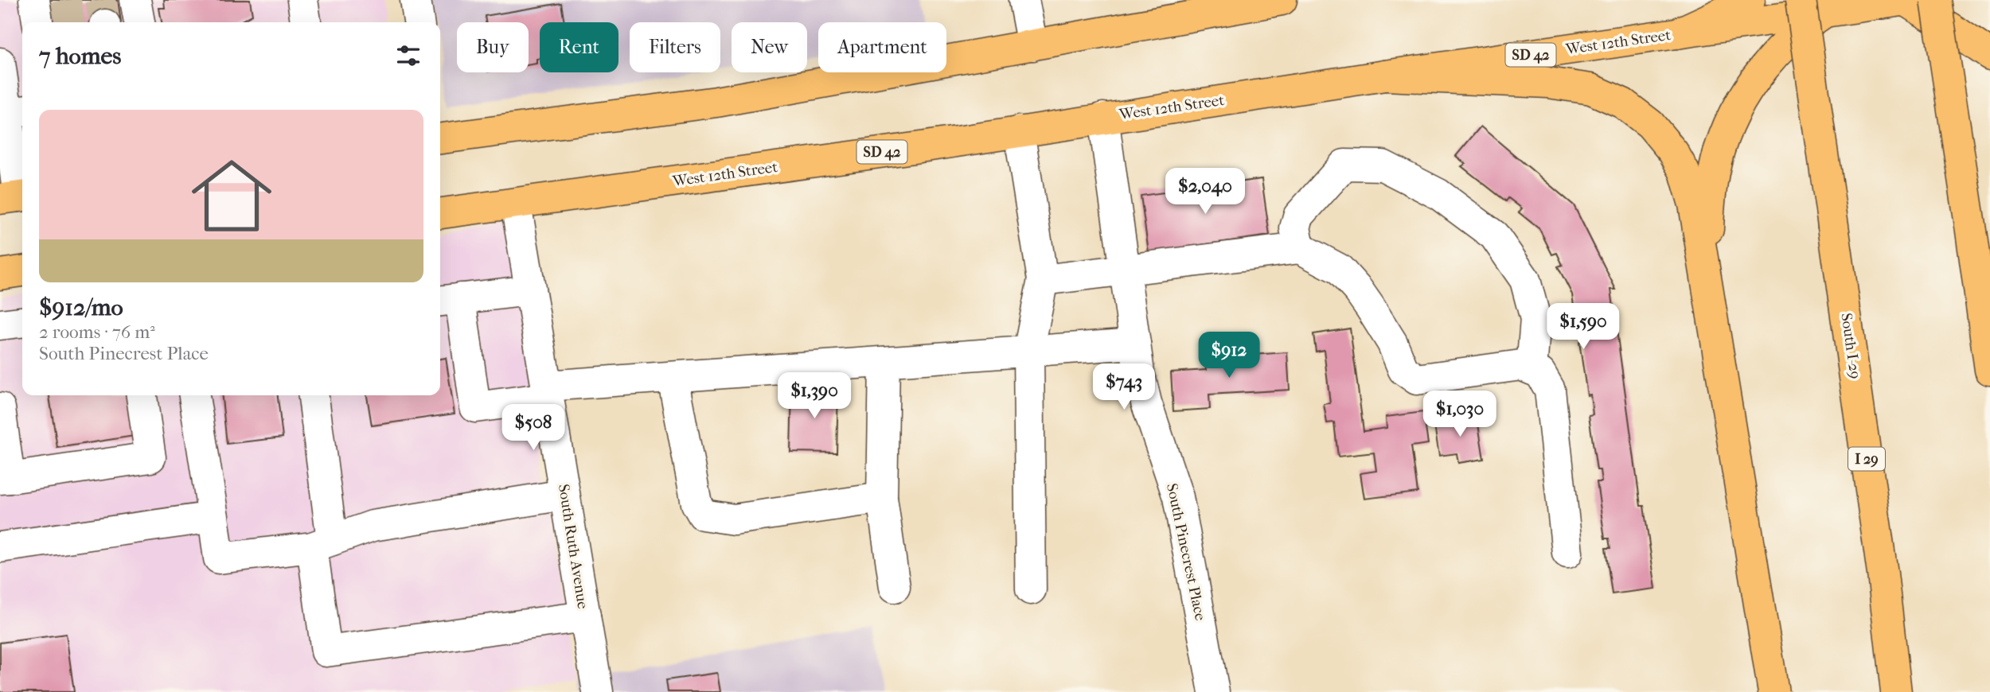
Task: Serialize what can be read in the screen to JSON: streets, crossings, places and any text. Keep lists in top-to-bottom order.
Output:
{
  "streets": {
    "main road": [
      "West 12th Street",
      "SD 42",
      "South I-29",
      "I 29"
    ],
    "street": ["South Ruth Avenue", "South Pinecrest Place"]
  },
  "crossings": [
    ["West 12th Street", "South I-29"],
    ["West 12th Street", "South Ruth Avenue"],
    ["West 12th Street", "South Pinecrest Place"]
  ],
  "page": {
    "chip": [
      "Buy",
      "Rent",
      "Filters",
      "New",
      "Apartment"
    ],
    "heading": "7 homes",
    "list": [
      {
        "name": "$912/mo",
        "note": "2 rooms · 76 m² · South Pinecrest Place"
      }
    ],
    "price": [
      "$2,040",
      "$1,590",
      "$912",
      "$743",
      "$1,390",
      "$1,030",
      "$508"
    ]
  }
}
